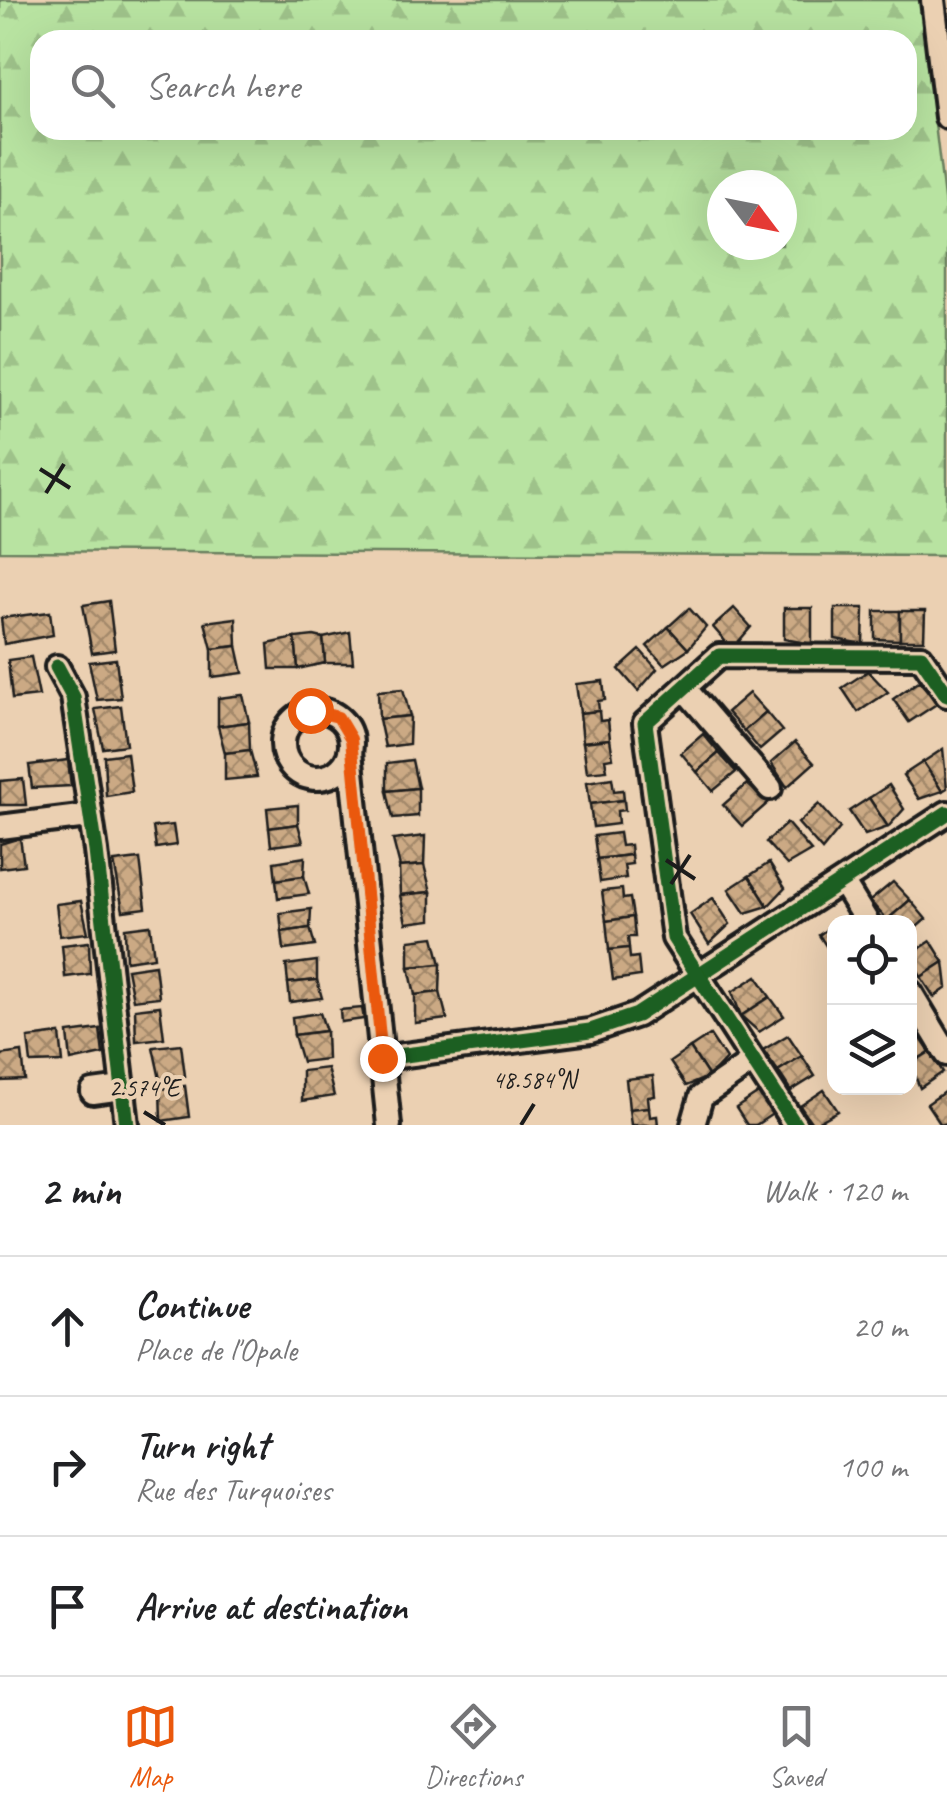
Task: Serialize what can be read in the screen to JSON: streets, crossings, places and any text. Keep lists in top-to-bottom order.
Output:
{
  "north": "bottom right",
  "page": {
    "search": "Search here",
    "heading": ["2 min", "Walk · 120 m"],
    "list": [
      ["Continue", "Place de l'Opale", "20 m"],
      ["Turn right", "Rue des Turquoises", "100 m"],
      "Arrive at destination"
    ],
    "nav": ["Map", "Directions", "Saved"]
  },
  "coordinates": ["48.584°N", "2.574°E"]
}
